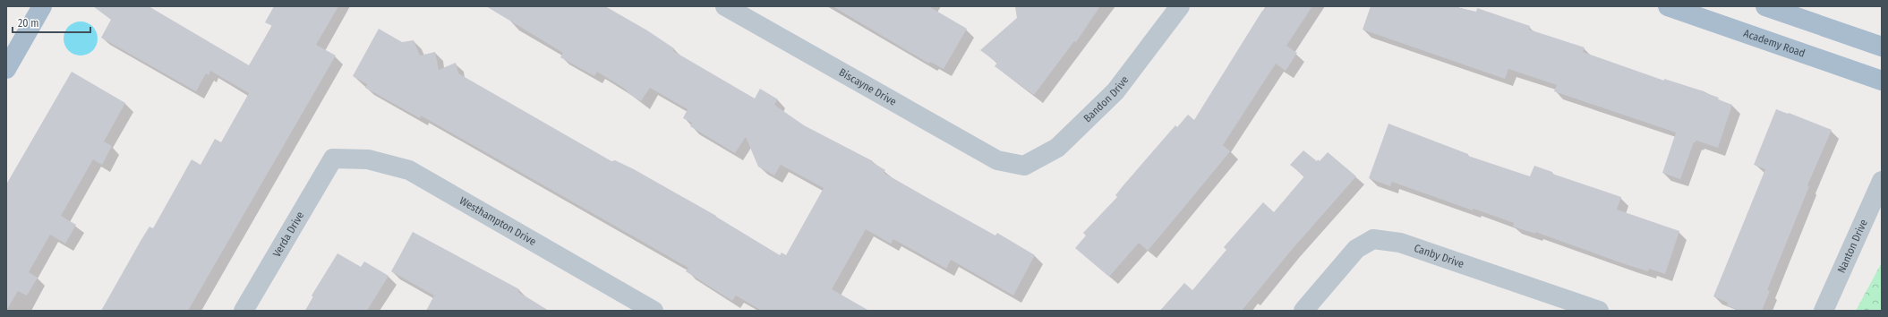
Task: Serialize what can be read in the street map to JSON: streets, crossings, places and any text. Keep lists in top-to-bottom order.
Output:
{
  "streets": {
    "main road": ["Academy Road"],
    "street": [
      "Biscayne Drive",
      "Bandon Drive",
      "Westhampton Drive",
      "Verda Drive",
      "Nanton Drive",
      "Canby Drive"
    ]
  },
  "crossings": [
    ["Biscayne Drive", "Bandon Drive"],
    ["Westhampton Drive", "Verda Drive"]
  ],
  "scale_bar": "20 m"
}
